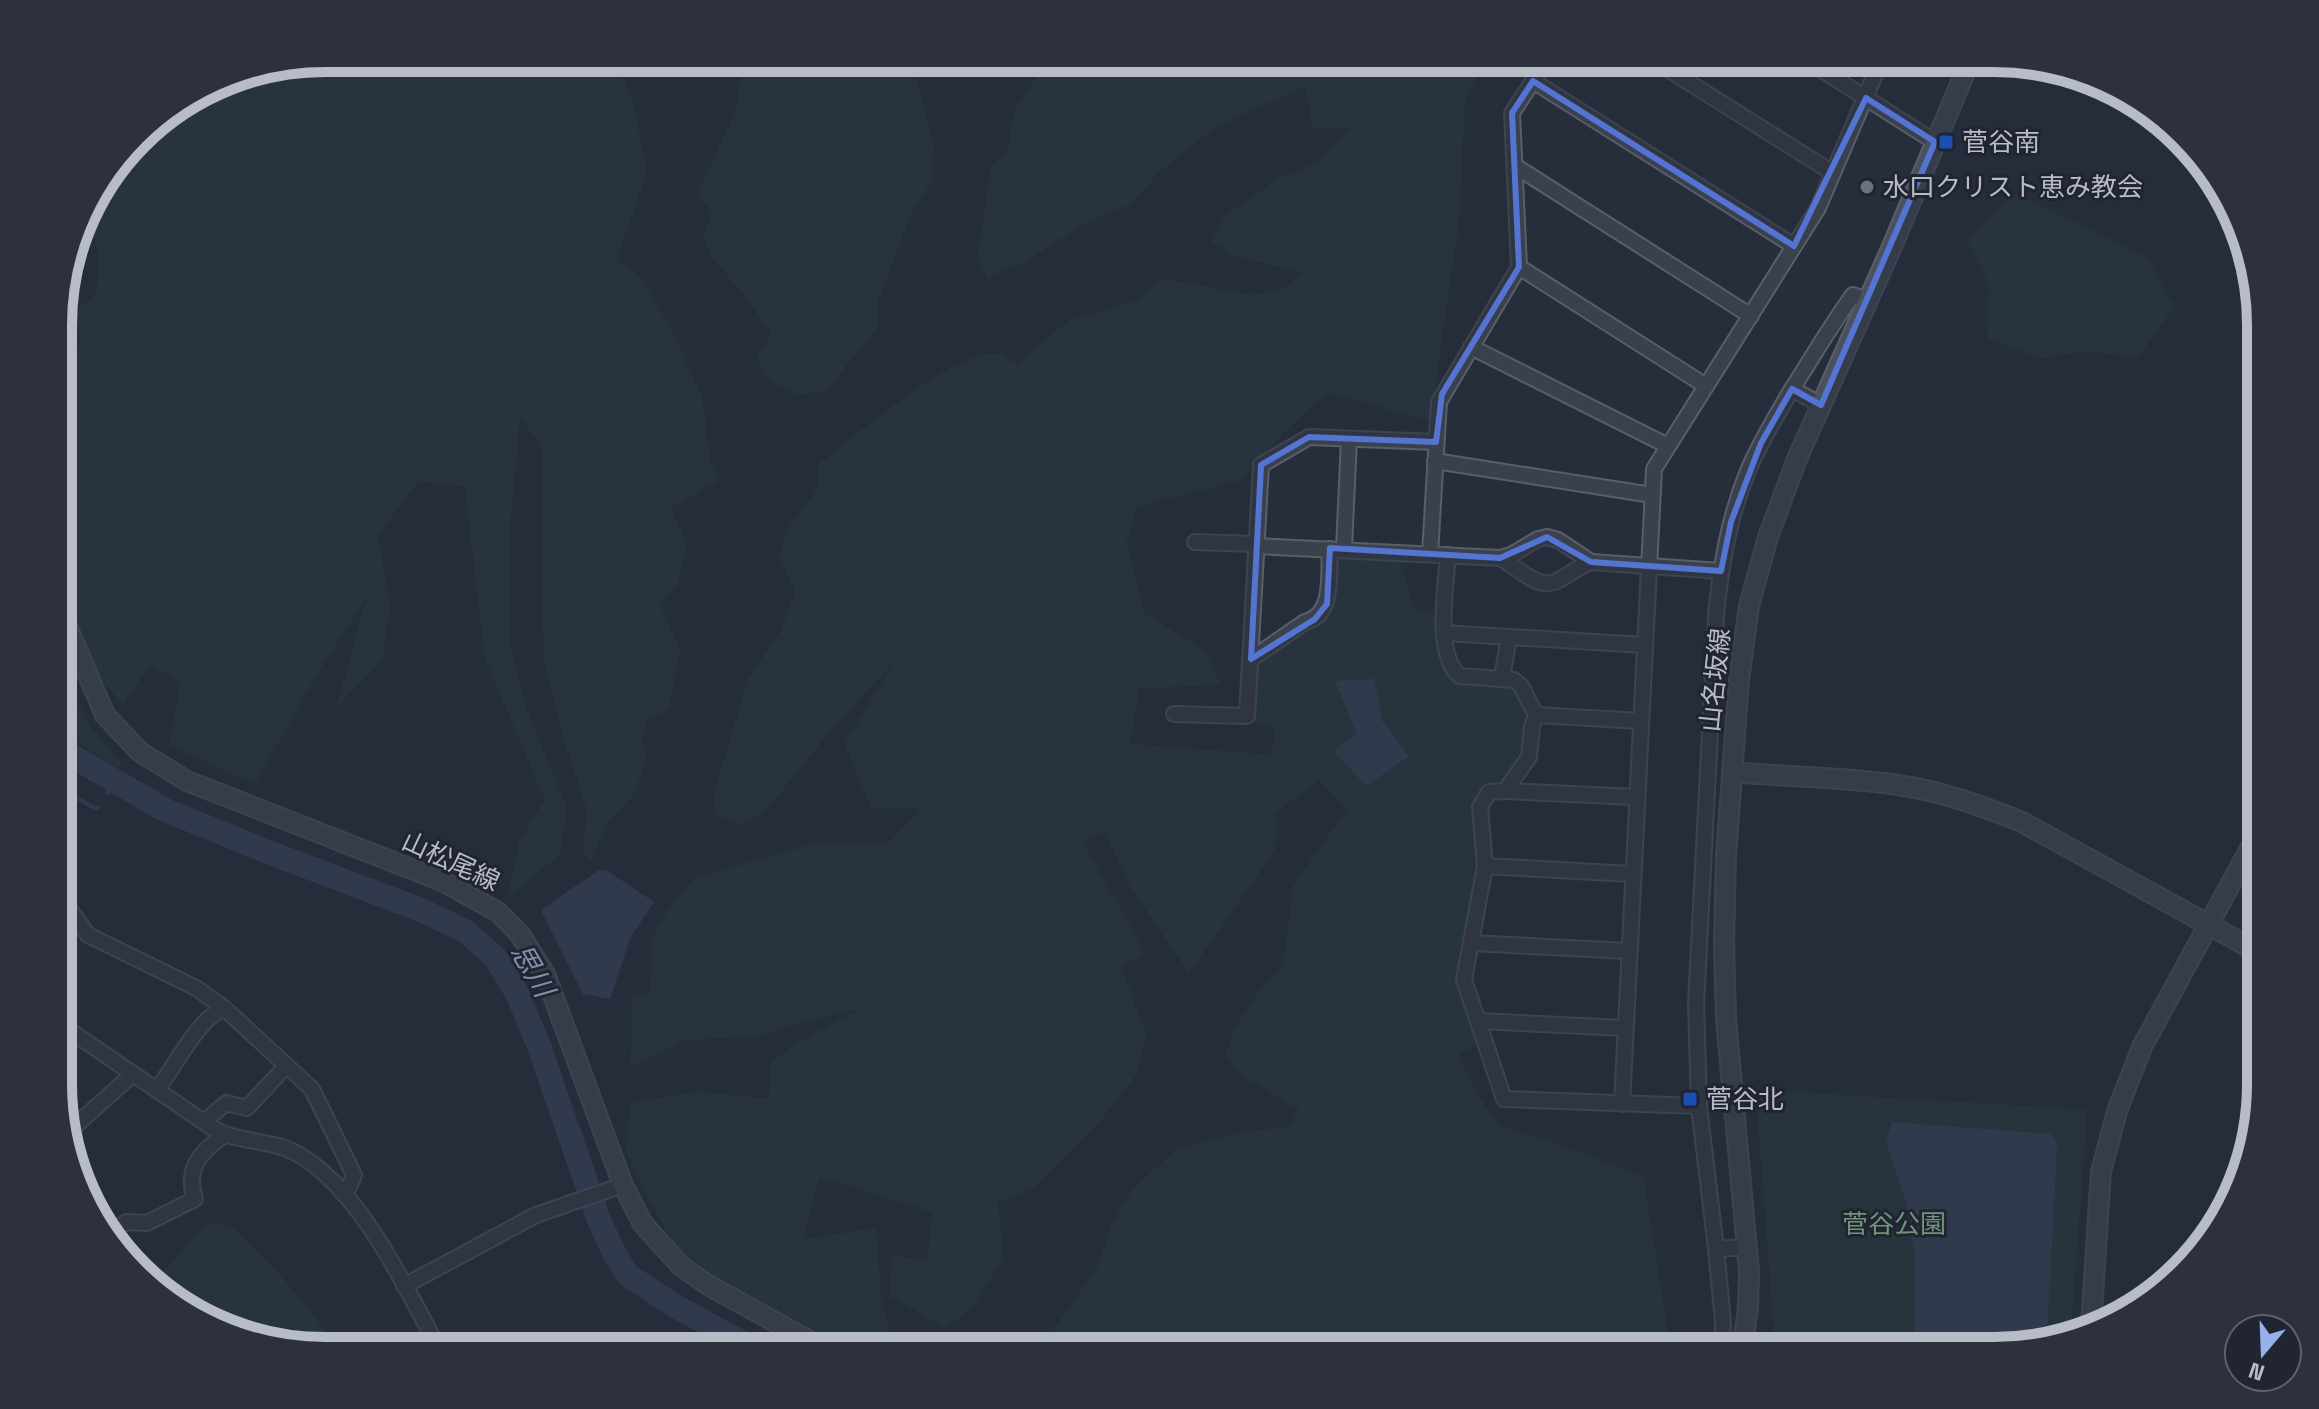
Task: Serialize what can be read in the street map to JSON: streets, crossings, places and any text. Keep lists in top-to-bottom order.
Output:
{
  "streets": {
    "main road": ["山名坂線", "山松尾線"]
  },
  "water": ["思川"],
  "parks": ["菅谷公園"],
  "places": {
    "transit": ["菅谷南", "菅谷北"],
    "other": ["水口クリスト恵み教会"]
  },
  "north": "bottom"
}
